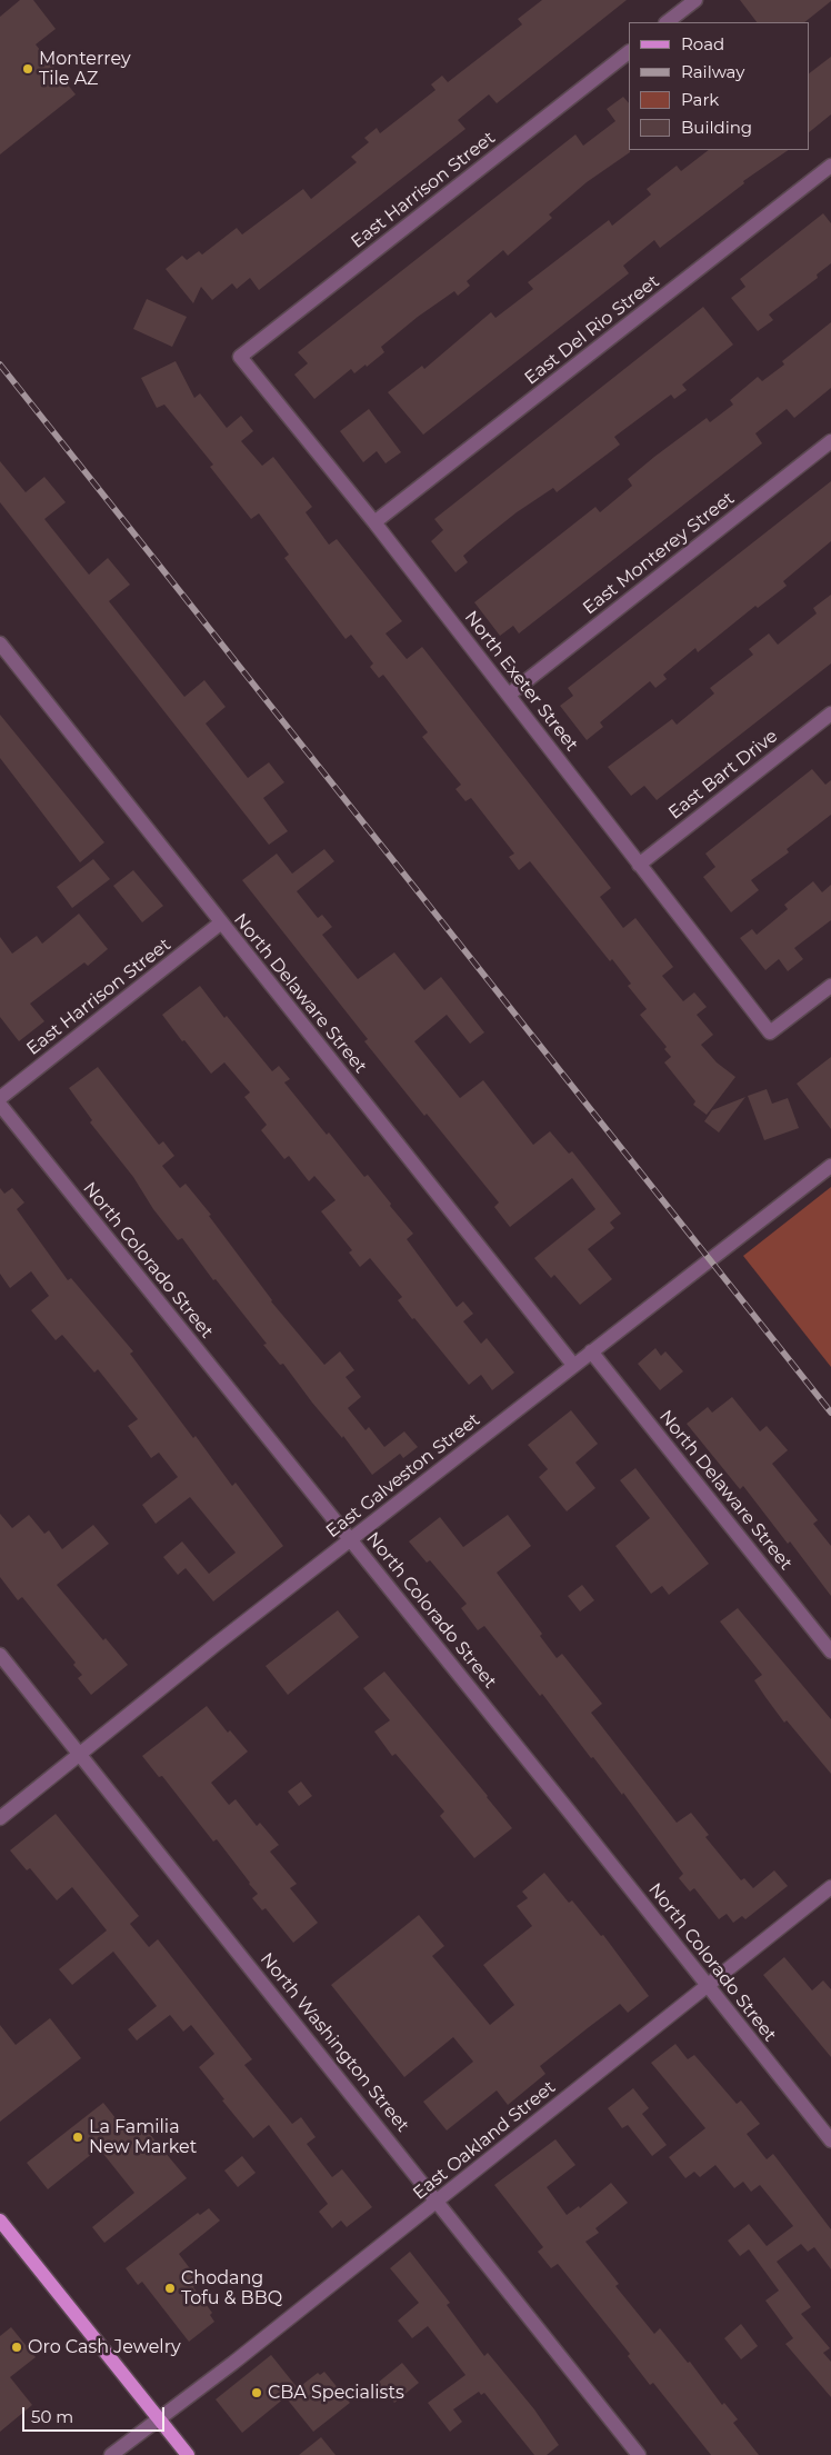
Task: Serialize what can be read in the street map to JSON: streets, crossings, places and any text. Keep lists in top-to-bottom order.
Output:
{
  "streets": {
    "street": [
      "East Harrison Street",
      "East Del Rio Street",
      "East Monterey Street",
      "North Exeter Street",
      "East Bart Drive",
      "North Delaware Street",
      "North Colorado Street",
      "East Galveston Street",
      "North Washington Street",
      "East Oakland Street"
    ]
  },
  "crossings": [
    ["East Harrison Street", "North Exeter Street"],
    ["East Harrison Street", "North Delaware Street"],
    ["East Del Rio Street", "North Exeter Street"],
    ["East Monterey Street", "North Exeter Street"],
    ["North Exeter Street", "East Bart Drive"],
    ["North Delaware Street", "East Galveston Street"],
    ["North Colorado Street", "East Galveston Street"],
    ["North Colorado Street", "East Oakland Street"],
    ["East Galveston Street", "North Washington Street"],
    ["North Washington Street", "East Oakland Street"]
  ],
  "places": [
    "Monterrey Tile AZ",
    "La Familia New Market",
    "Chodang Tofu & BBQ",
    "Oro Cash Jewelry",
    "CBA Specialists"
  ],
  "legend": [
    "Road",
    "Railway",
    "Park",
    "Building"
  ],
  "scale_bar": "50 m"
}
